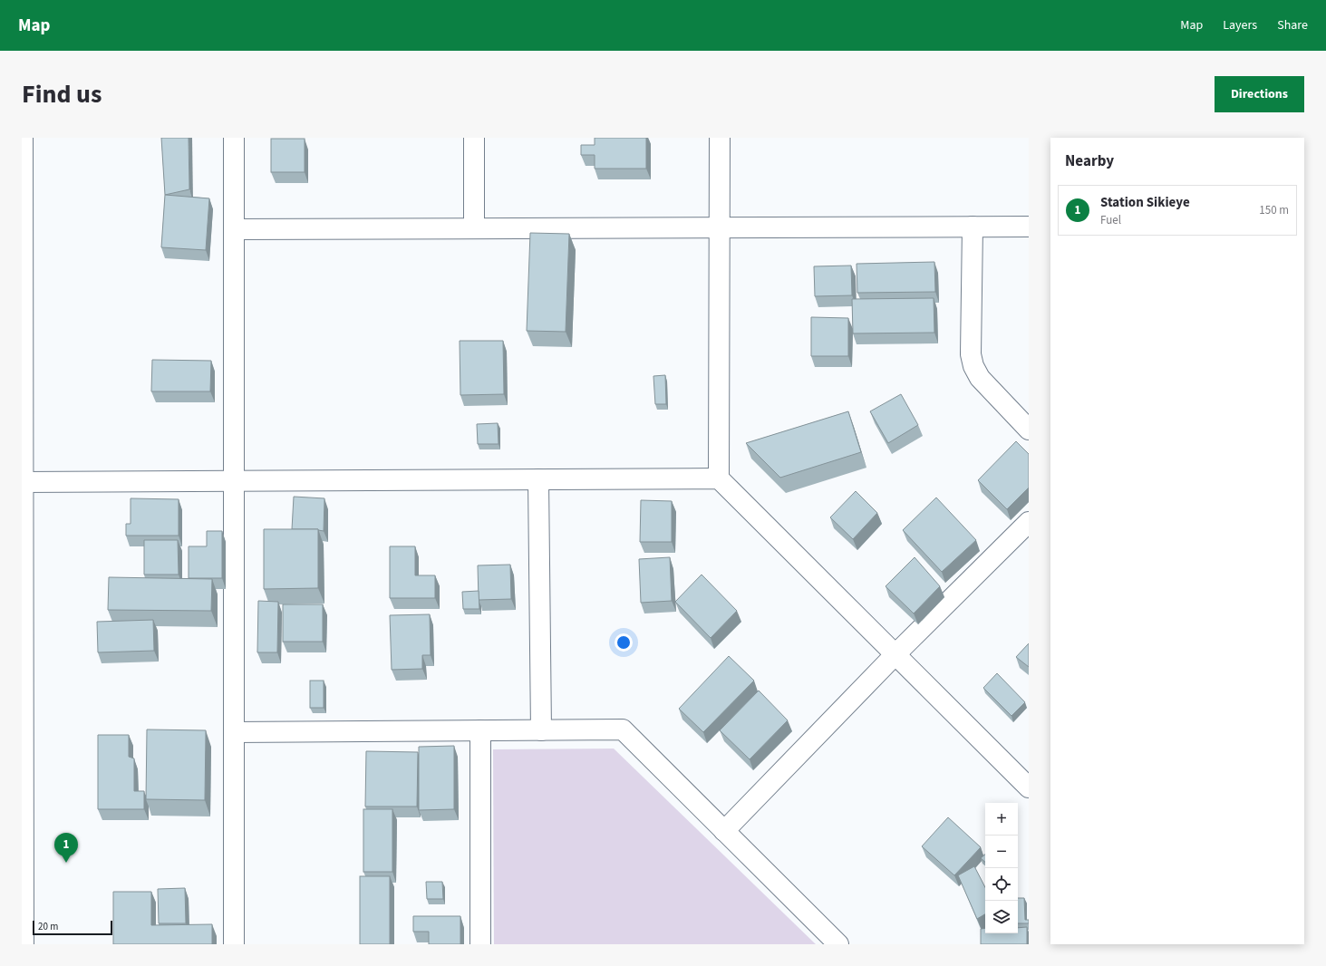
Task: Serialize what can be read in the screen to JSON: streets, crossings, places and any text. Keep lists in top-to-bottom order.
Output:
{
  "scale_bar": "20 m",
  "page": {
    "header": "Map",
    "nav": ["Map", "Layers", "Share"],
    "title": "Find us",
    "buttons": "Directions",
    "heading": "Nearby",
    "list": [
      {
        "mark": "1",
        "name": "Station Sikieye",
        "note": "Fuel",
        "value": "150 m"
      }
    ],
    "map_buttons": ["+", "−"],
    "pins": "1",
    "scale": "20 m"
  }
}
